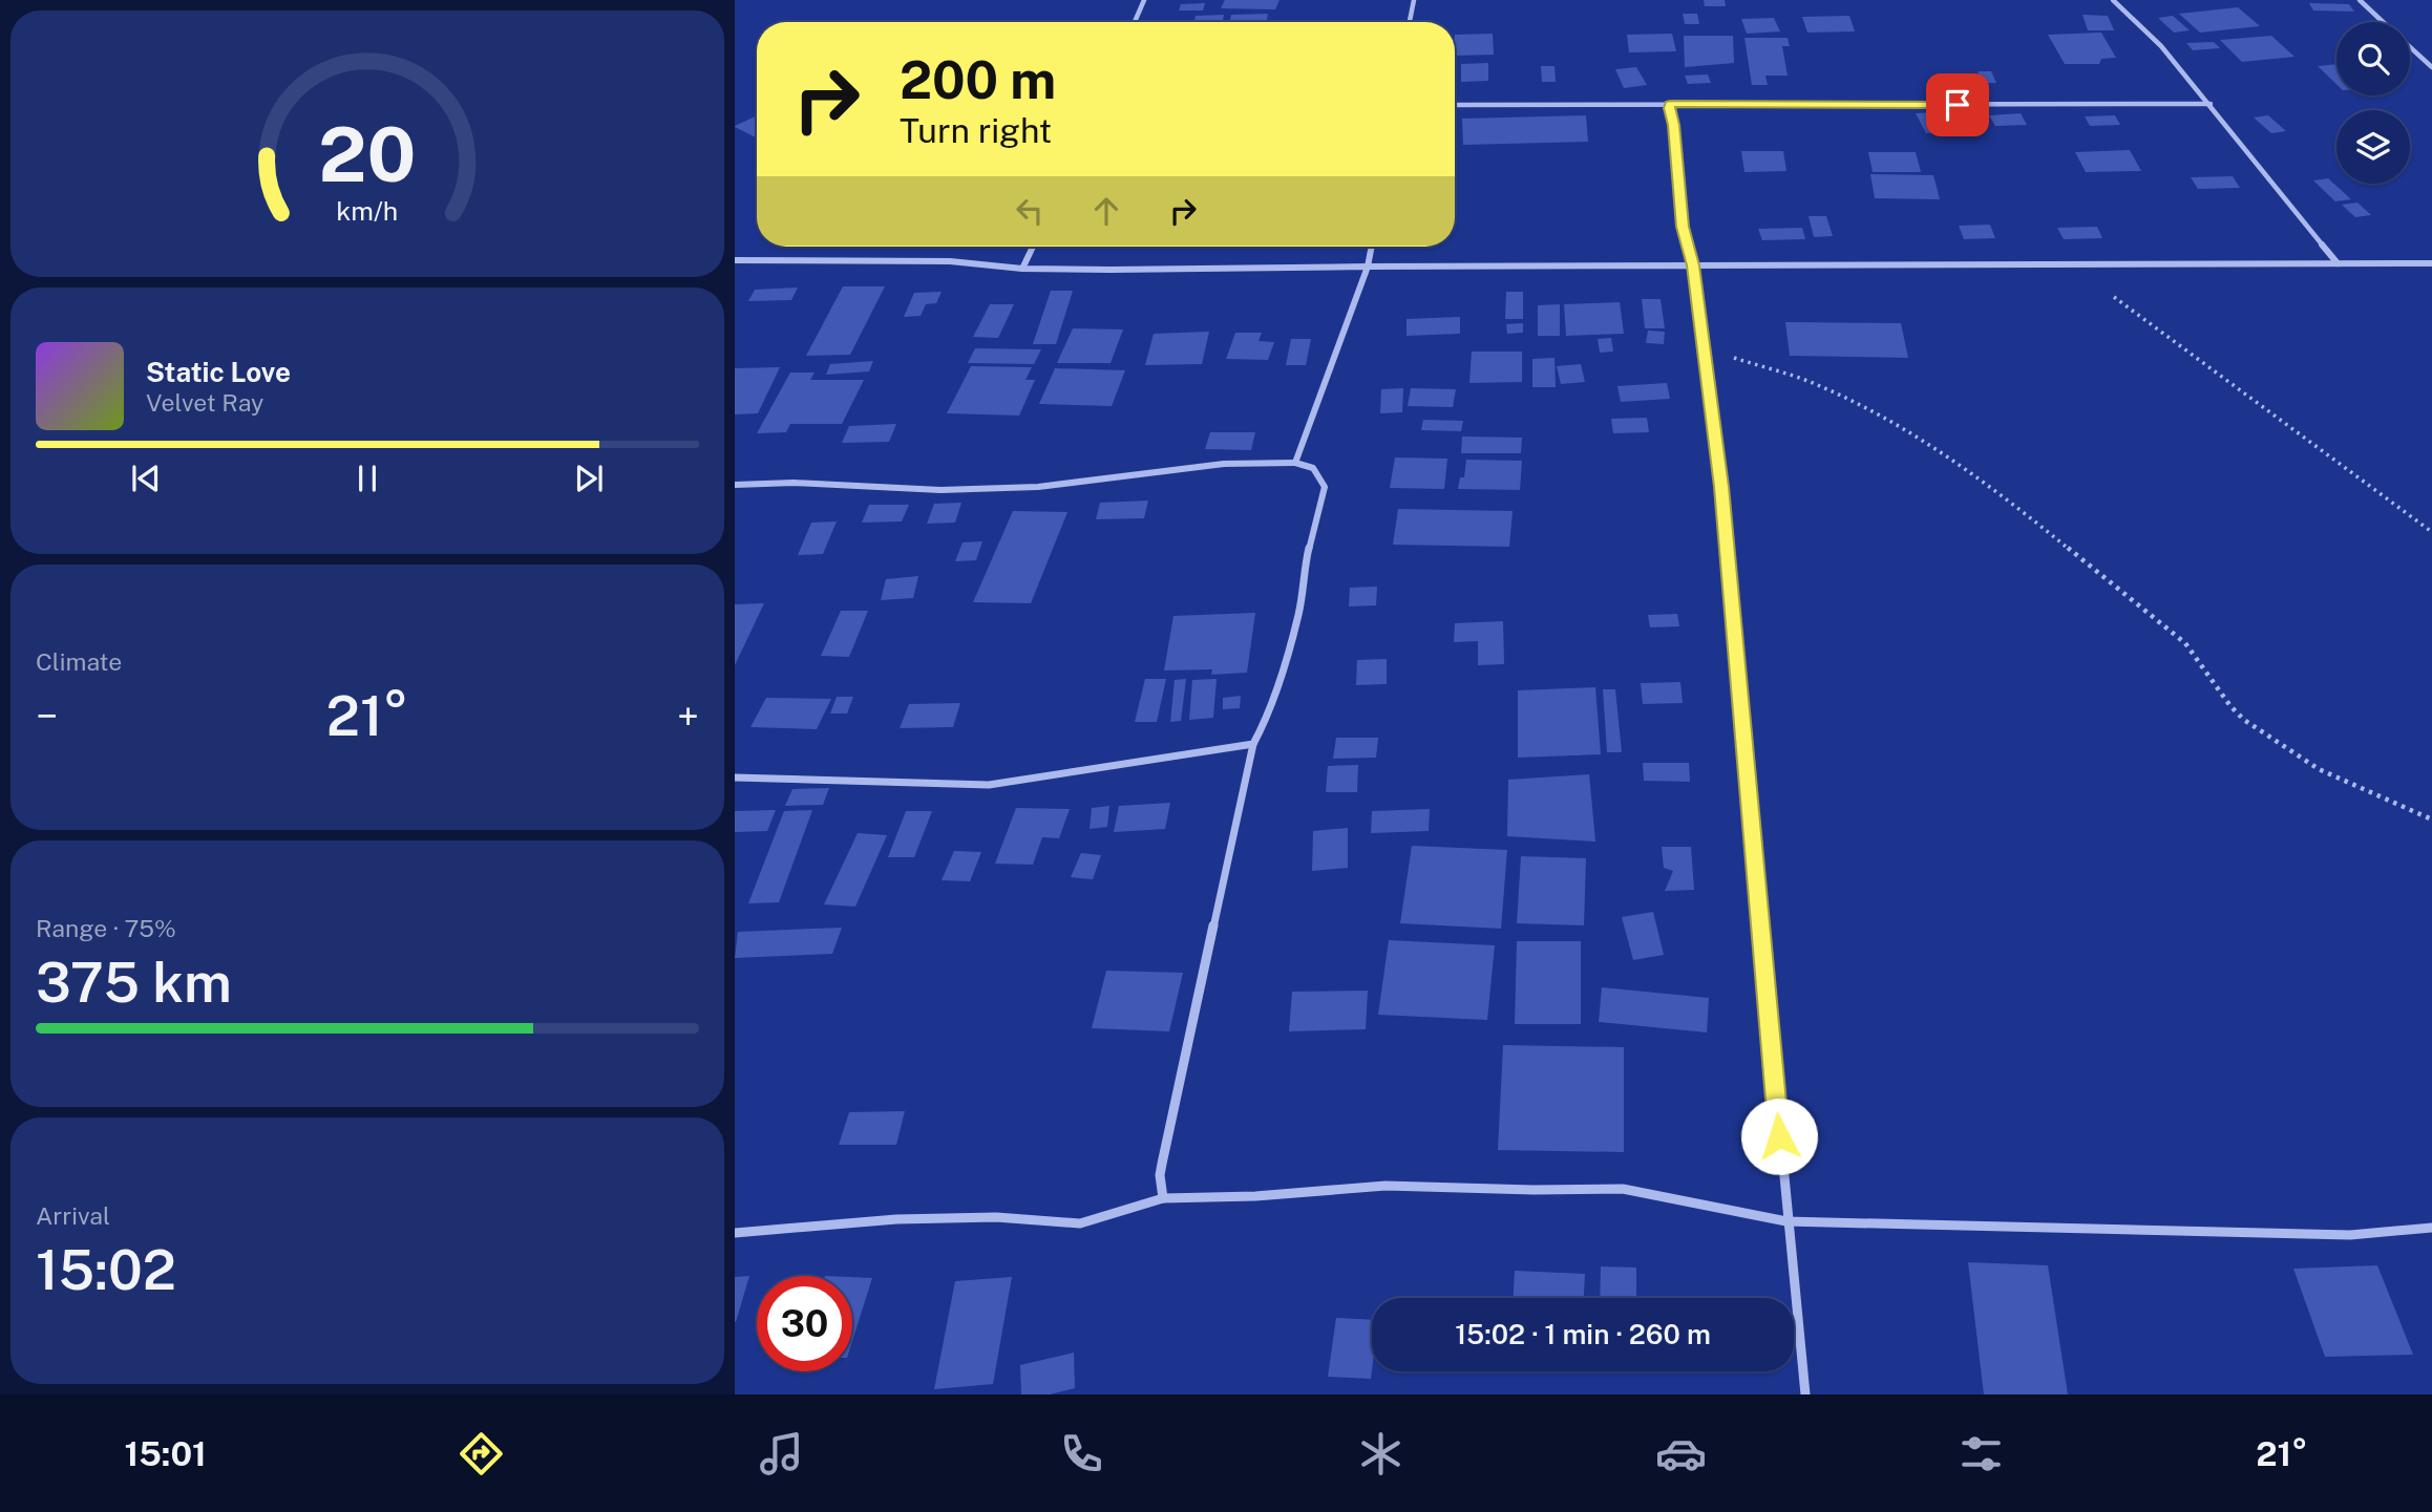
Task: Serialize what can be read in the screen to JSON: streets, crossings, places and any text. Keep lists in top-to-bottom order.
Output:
{
  "page": {
    "turn": ["200 m", "Turn right"],
    "song": ["Static Love", "Velvet Ray"],
    "tile": [
      "Climate",
      ["Range · 75%", "375 km"],
      ["Arrival", "15:02"]
    ],
    "heat": ["−", "21°", "+"],
    "limit": "30",
    "trip": "15:02 · 1 min · 260 m",
    "tabs": ["15:01", "21°"],
    "gauge": ["20", "km/h"]
  }
}
